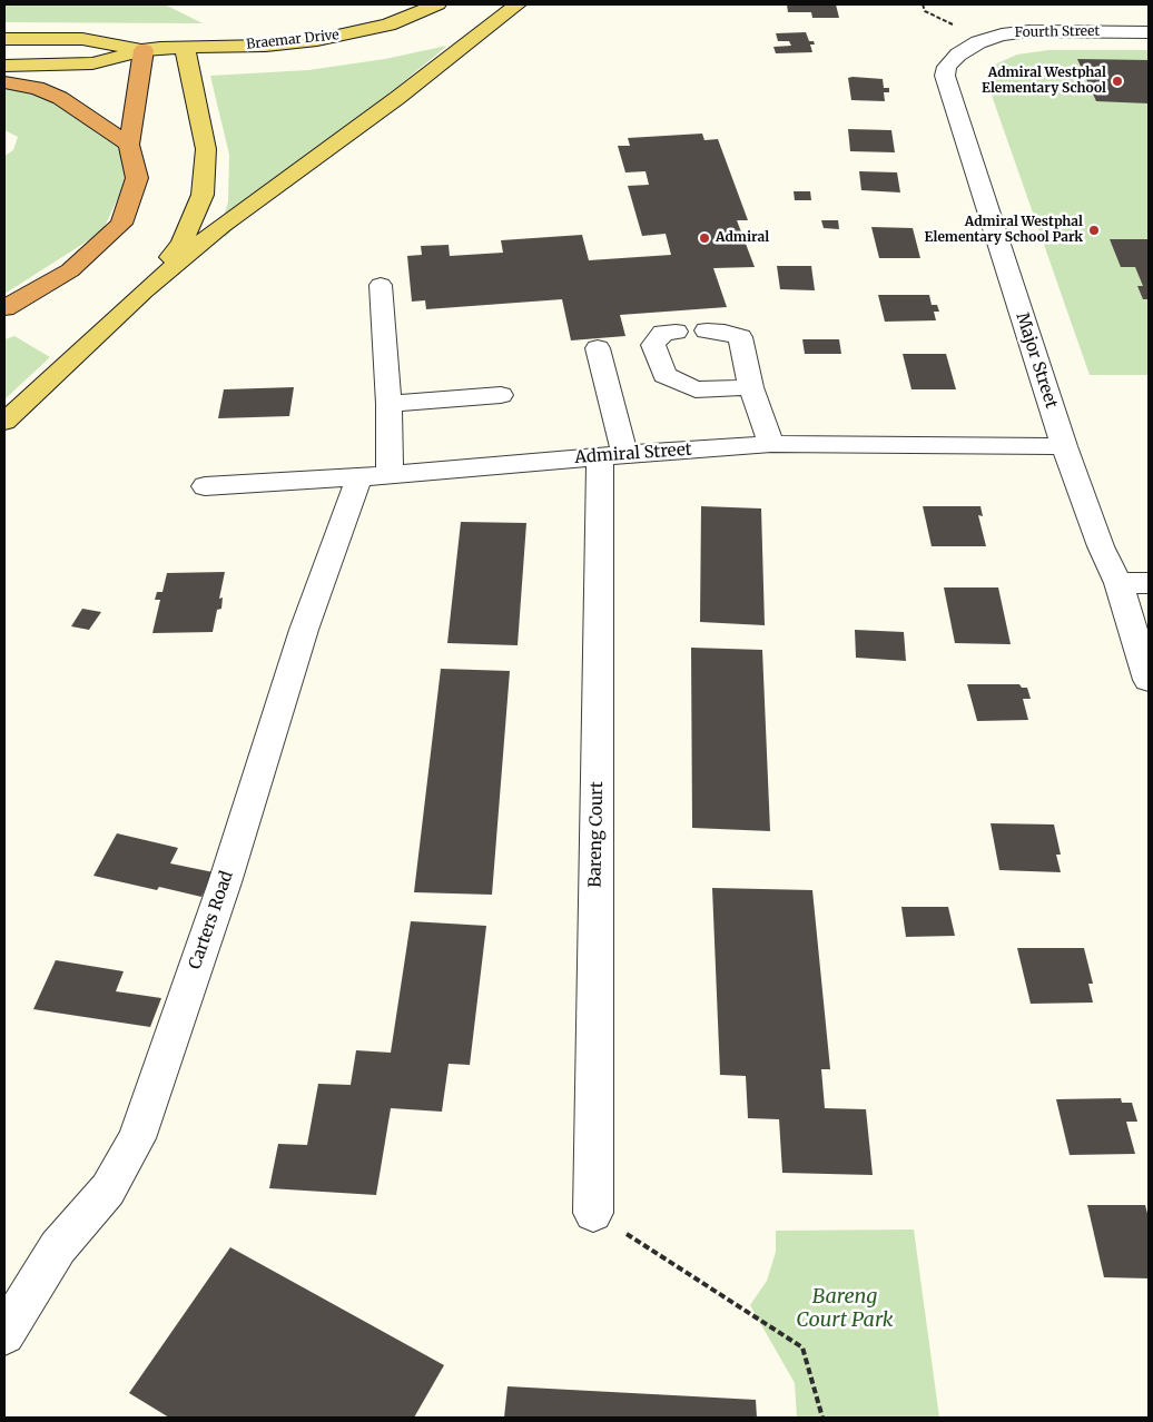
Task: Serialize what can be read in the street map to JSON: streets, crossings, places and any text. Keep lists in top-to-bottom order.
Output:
{
  "streets": {
    "main road": ["Braemar Drive"],
    "street": [
      "Fourth Street",
      "Major Street",
      "Admiral Street",
      "Bareng Court",
      "Carters Road"
    ]
  },
  "crossings": [
    ["Fourth Street", "Major Street"],
    ["Major Street", "Admiral Street"],
    ["Admiral Street", "Bareng Court"],
    ["Admiral Street", "Carters Road"]
  ],
  "parks": ["Bareng Court Park"],
  "places": ["Admiral Westphal Elementary School", "Admiral Westphal Elementary School Park", "Admiral"]
}
